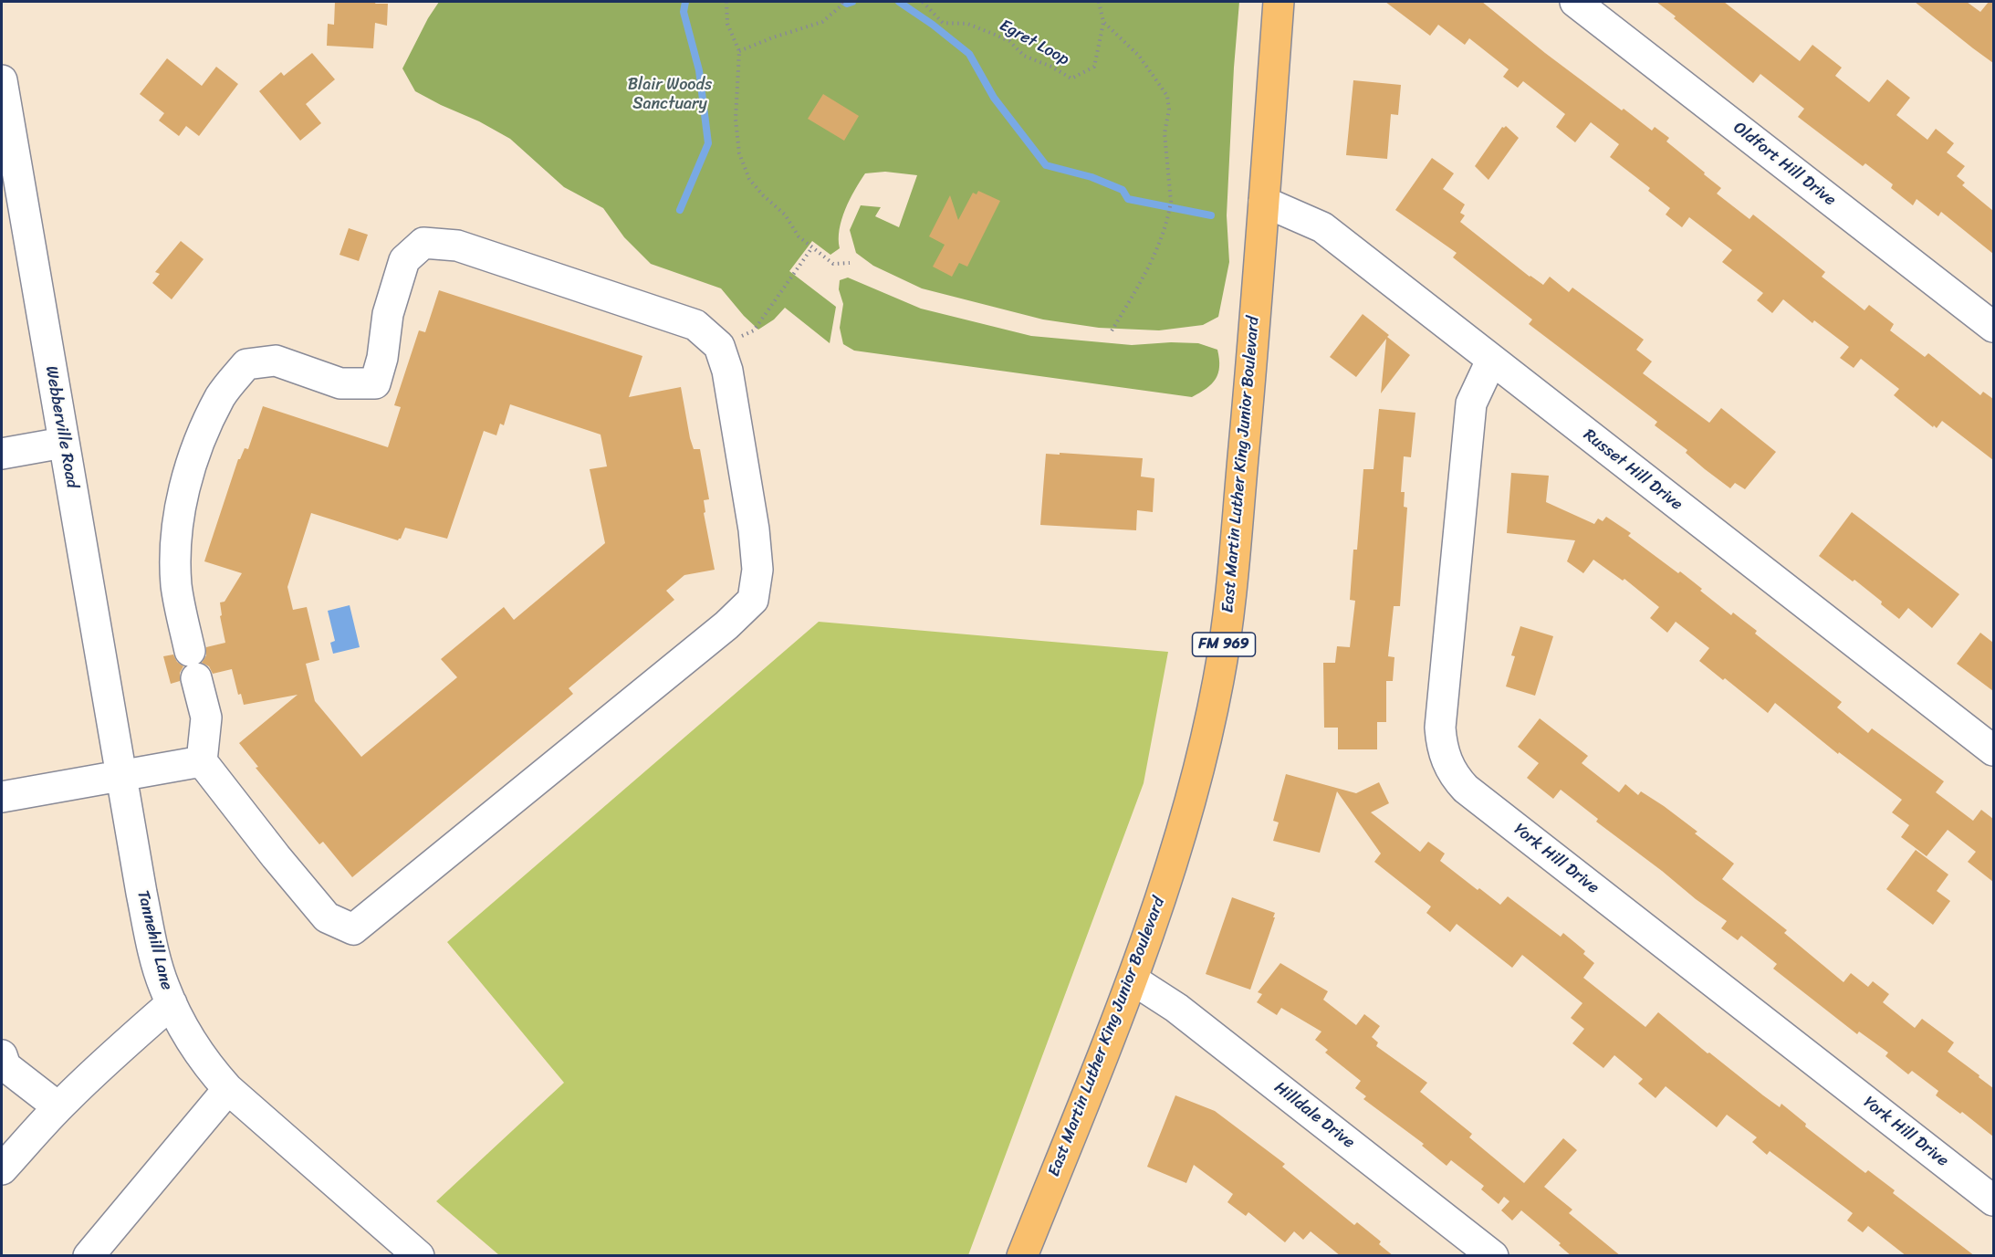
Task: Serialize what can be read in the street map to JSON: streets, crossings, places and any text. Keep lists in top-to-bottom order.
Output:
{
  "streets": {
    "main road": ["East Martin Luther King Junior Boulevard", "FM 969"],
    "street": [
      "Oldfort Hill Drive",
      "Webberville Road",
      "Russet Hill Drive",
      "York Hill Drive",
      "Tannehill Lane",
      "Hilldale Drive"
    ],
    "path": ["Egret Loop"]
  },
  "crossings": [
    ["Webberville Road", "Tannehill Lane"],
    ["East Martin Luther King Junior Boulevard", "Russet Hill Drive"],
    ["East Martin Luther King Junior Boulevard", "Hilldale Drive"],
    ["Russet Hill Drive", "York Hill Drive"]
  ],
  "parks": ["Blair Woods Sanctuary"]
}
